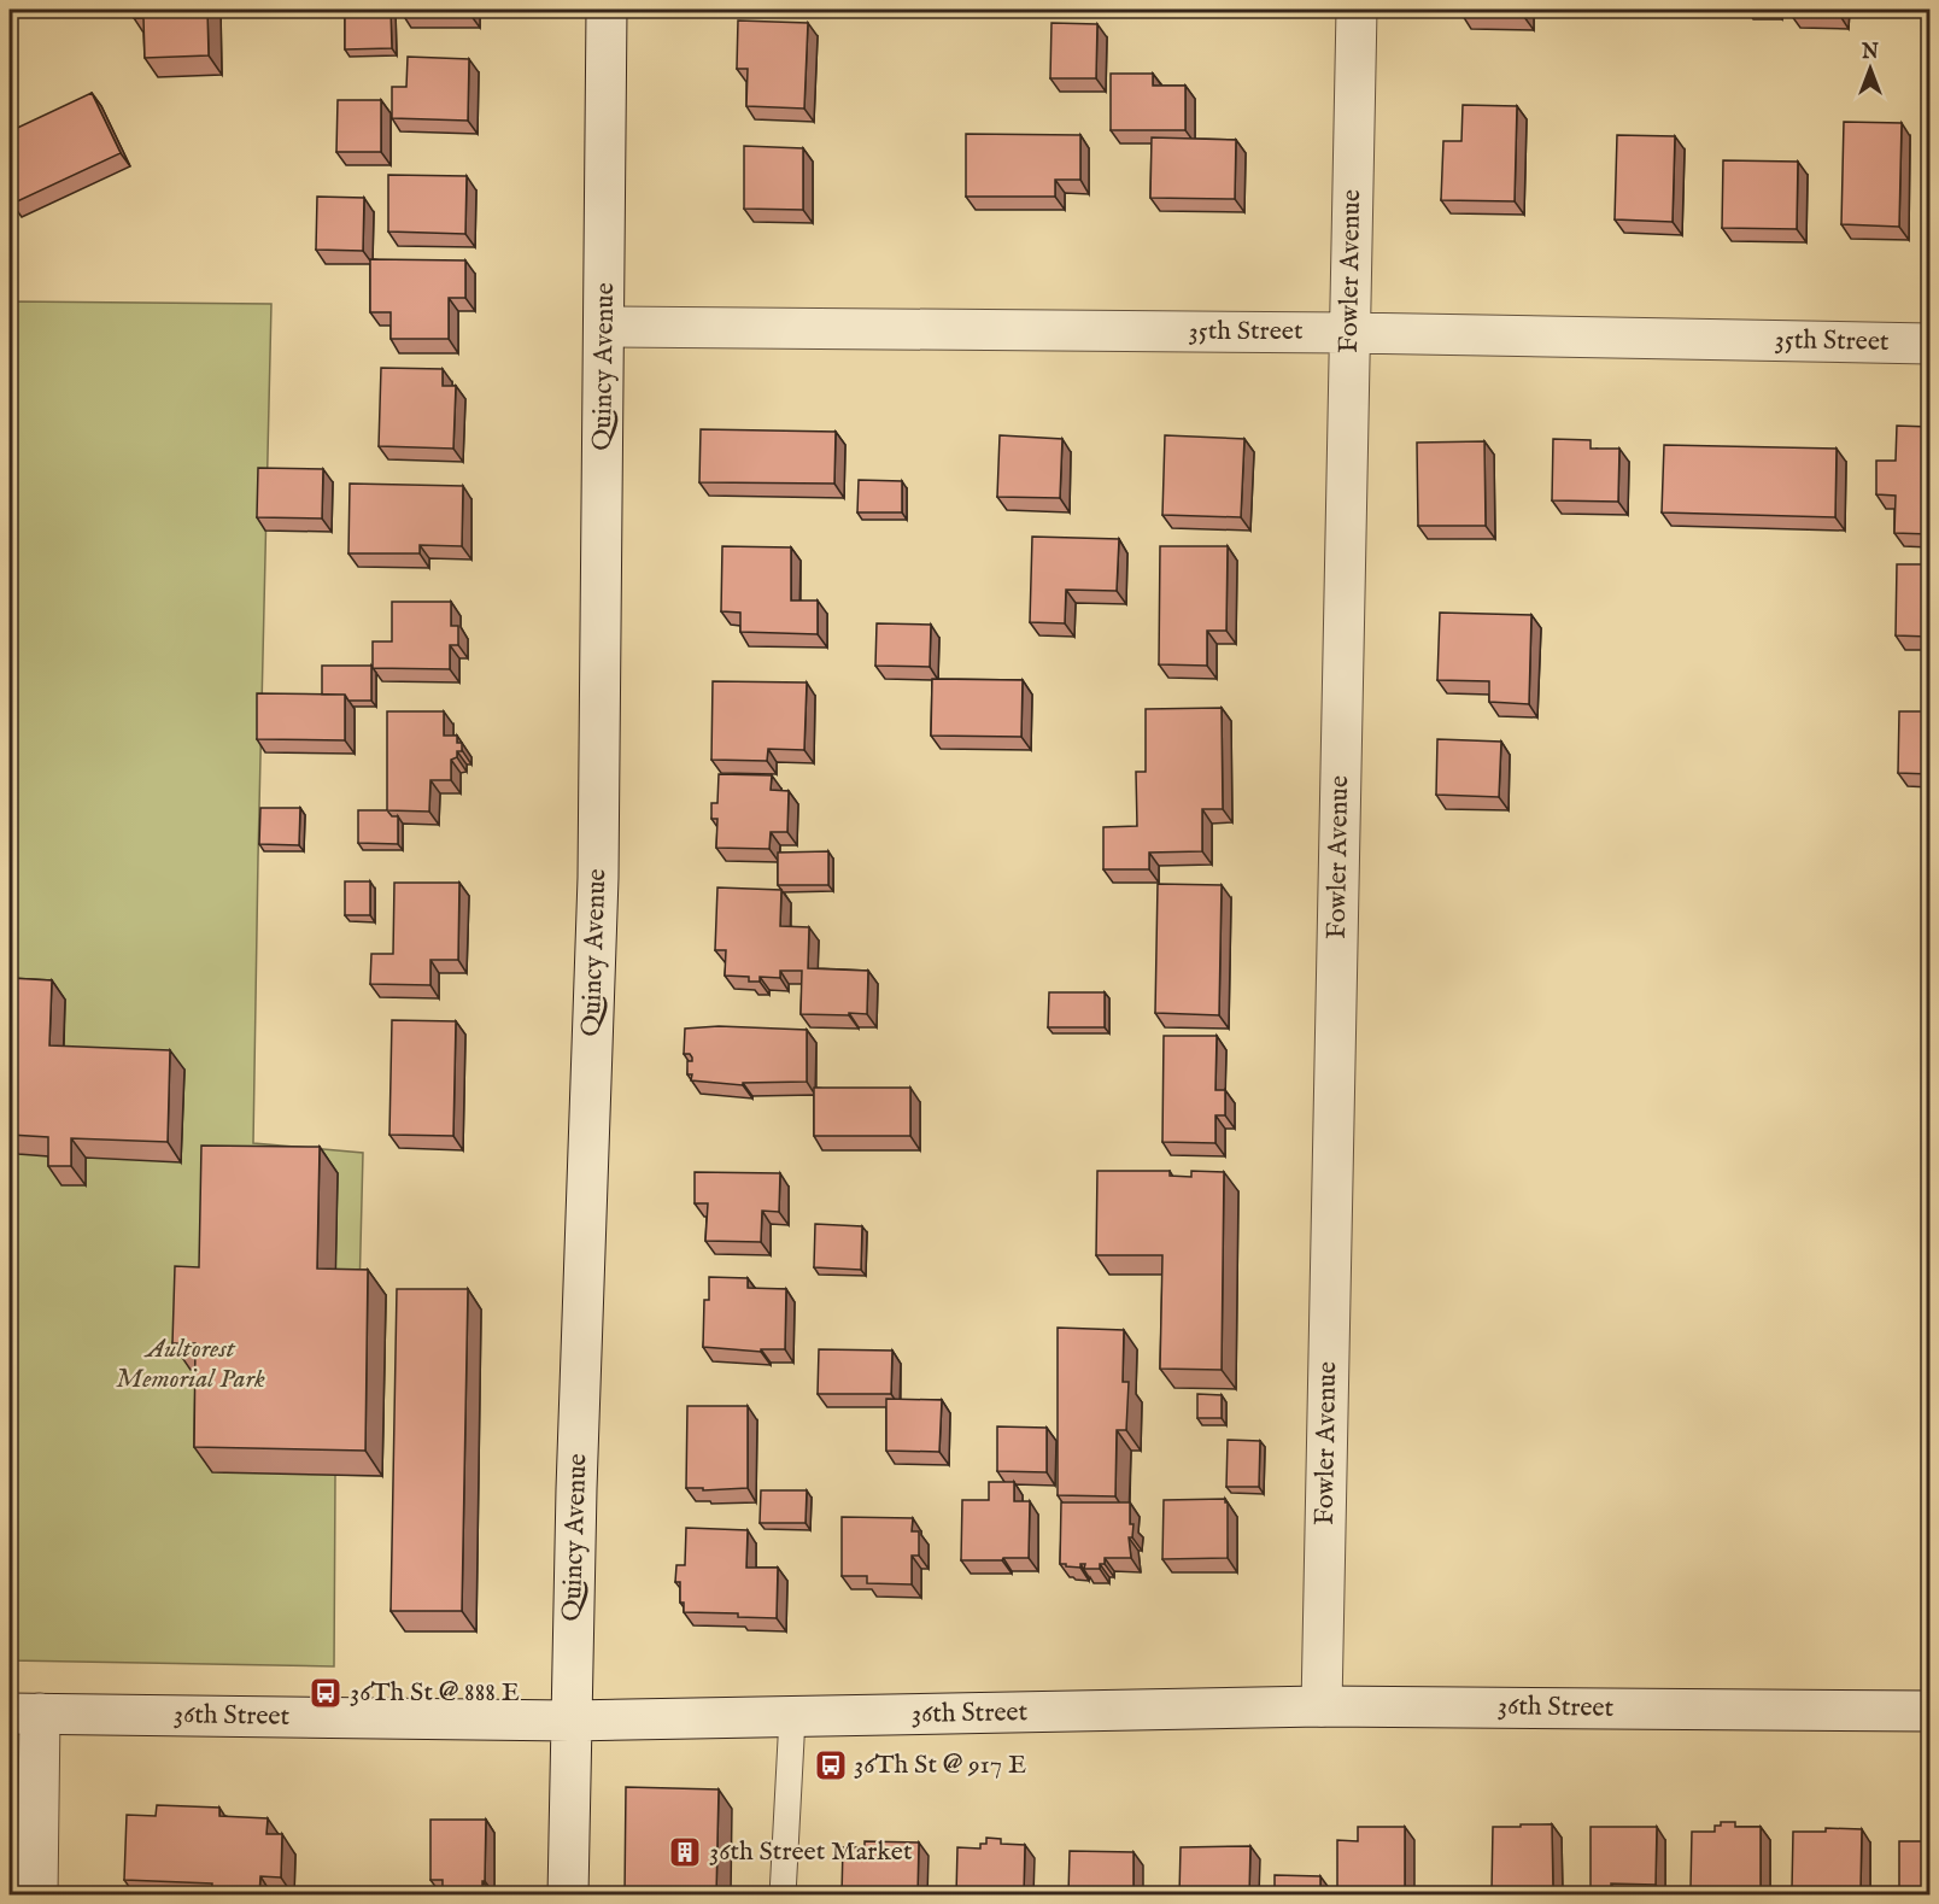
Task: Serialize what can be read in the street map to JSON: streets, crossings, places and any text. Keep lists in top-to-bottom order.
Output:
{
  "streets": {
    "street": [
      "Fowler Avenue",
      "35th Street",
      "Quincy Avenue",
      "36th Street"
    ]
  },
  "crossings": [
    ["Fowler Avenue", "35th Street"],
    ["Fowler Avenue", "36th Street"],
    ["35th Street", "Quincy Avenue"],
    ["Quincy Avenue", "36th Street"]
  ],
  "parks": ["Aultorest Memorial Park"],
  "places": {
    "bus stop": ["36Th St @ 888 E", "36Th St @ 917 E"],
    "building": ["36th Street Market"]
  },
  "north": "top"
}
